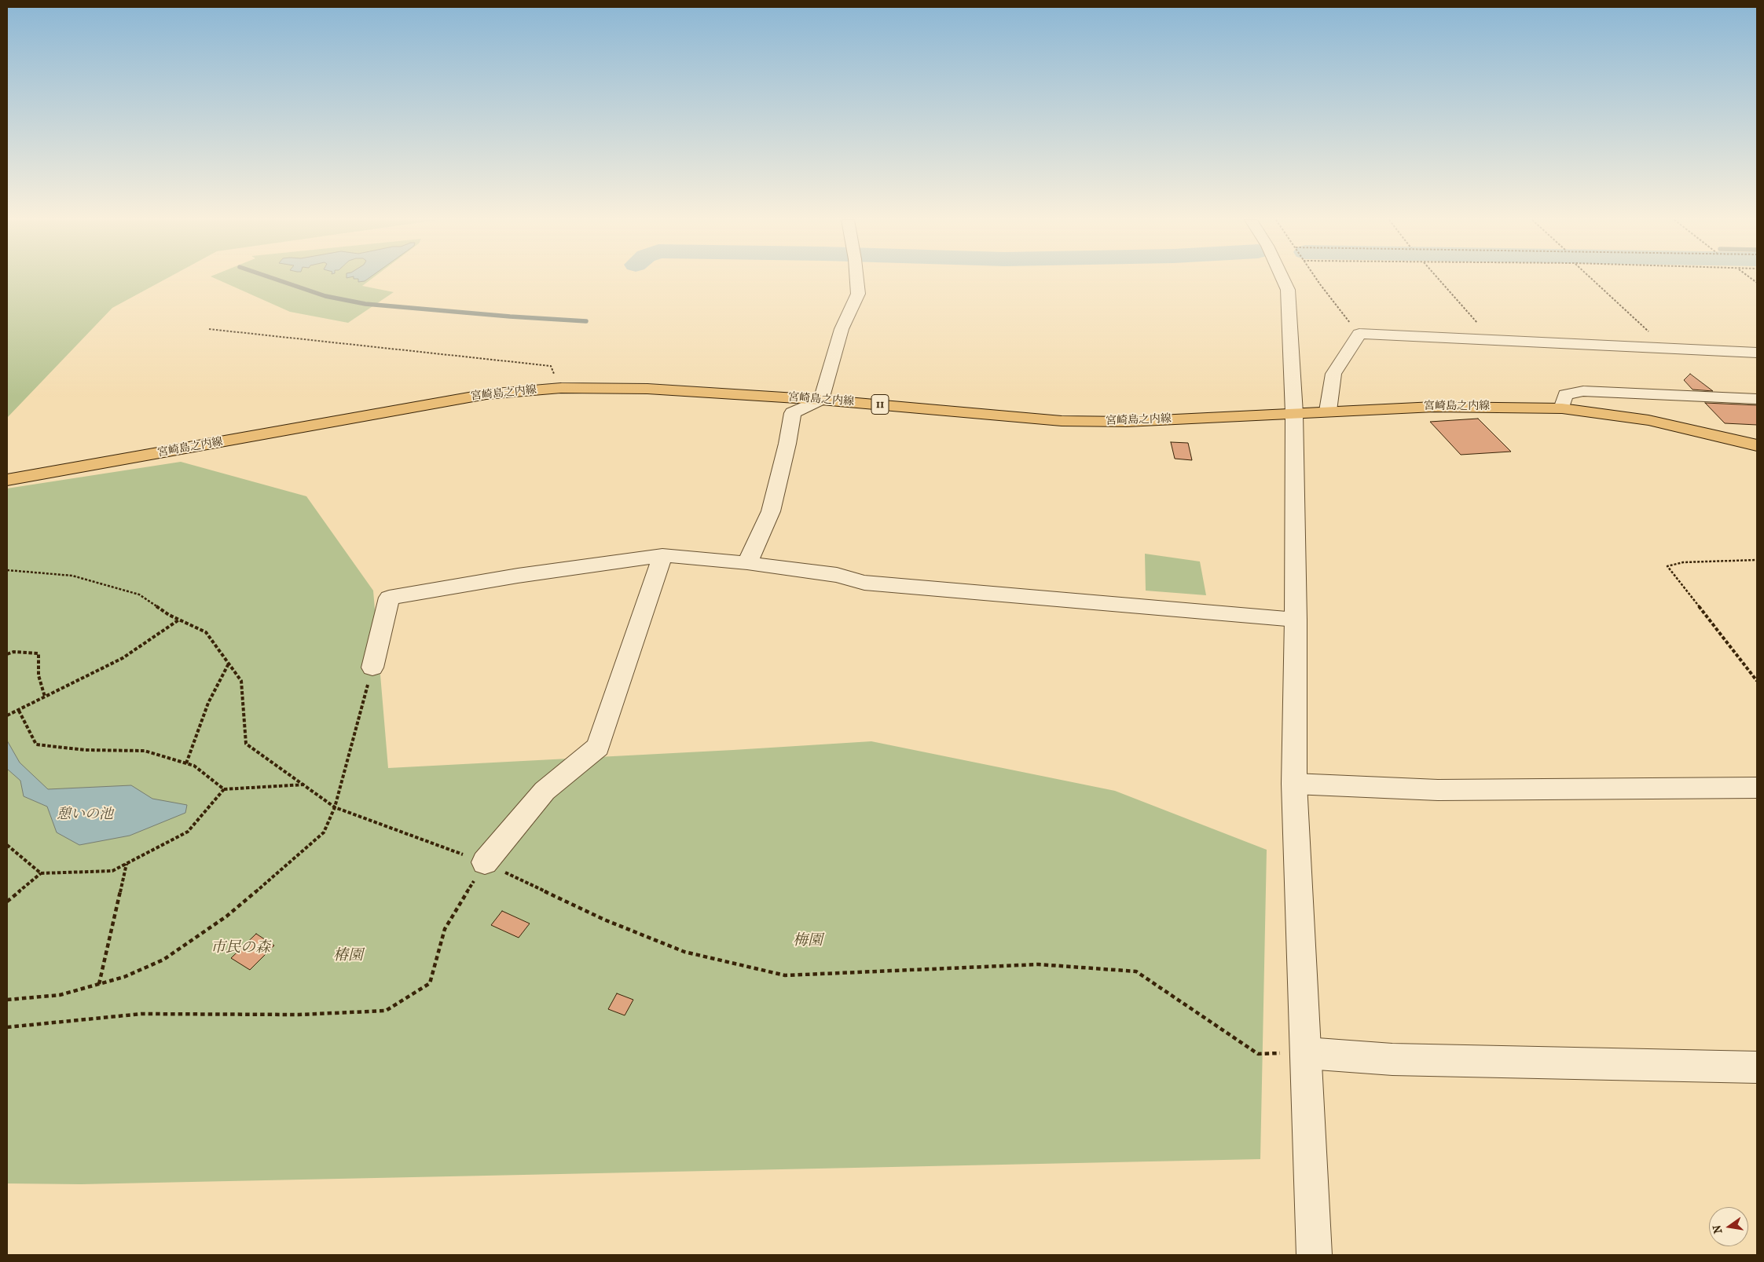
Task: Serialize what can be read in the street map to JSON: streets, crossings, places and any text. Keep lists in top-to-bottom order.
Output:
{
  "streets": {
    "main road": ["宮崎島之内線", "11"]
  },
  "water": ["憩いの池"],
  "parks": ["梅園", "市民の森", "椿園"],
  "north": "left"
}
